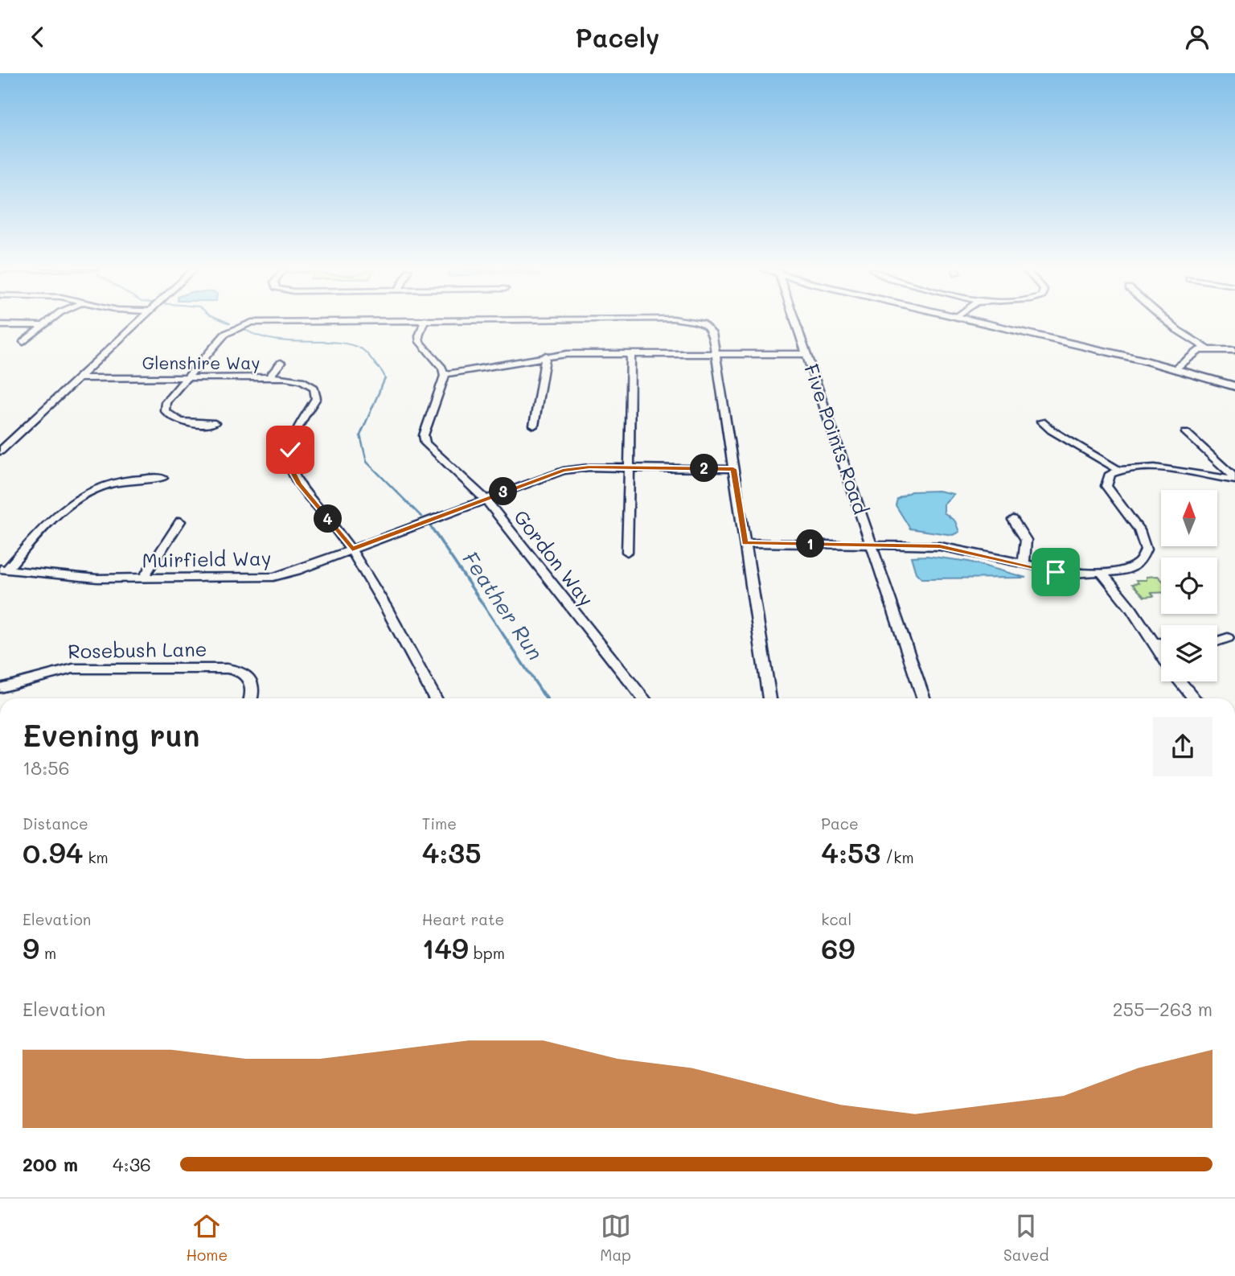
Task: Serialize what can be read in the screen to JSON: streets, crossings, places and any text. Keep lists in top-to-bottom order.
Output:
{
  "streets": {
    "street": [
      "Glenshire Way",
      "Five Points Road",
      "Gordon Way",
      "Muirfield Way",
      "Rosebush Lane"
    ]
  },
  "crossings": [
    ["Glenshire Way", "Muirfield Way"],
    ["Gordon Way", "Muirfield Way"]
  ],
  "water": ["Feather Run"],
  "north": "top",
  "page": {
    "header": "Pacely",
    "pins": [
      "2",
      "3",
      "4",
      "1"
    ],
    "heading": ["Evening run", "18:56"],
    "stats": [
      ["Distance", "0.94 km"],
      ["Time", "4:35"],
      ["Pace", "4:53 /km"],
      ["Elevation", "9 m"],
      ["Heart rate", "149 bpm"],
      ["kcal", "69"]
    ],
    "chart": ["Elevation", "255–263 m"],
    "list": [
      {
        "name": "200 m",
        "note": "4:36"
      }
    ],
    "tabs": ["Home", "Map", "Saved"]
  }
}
